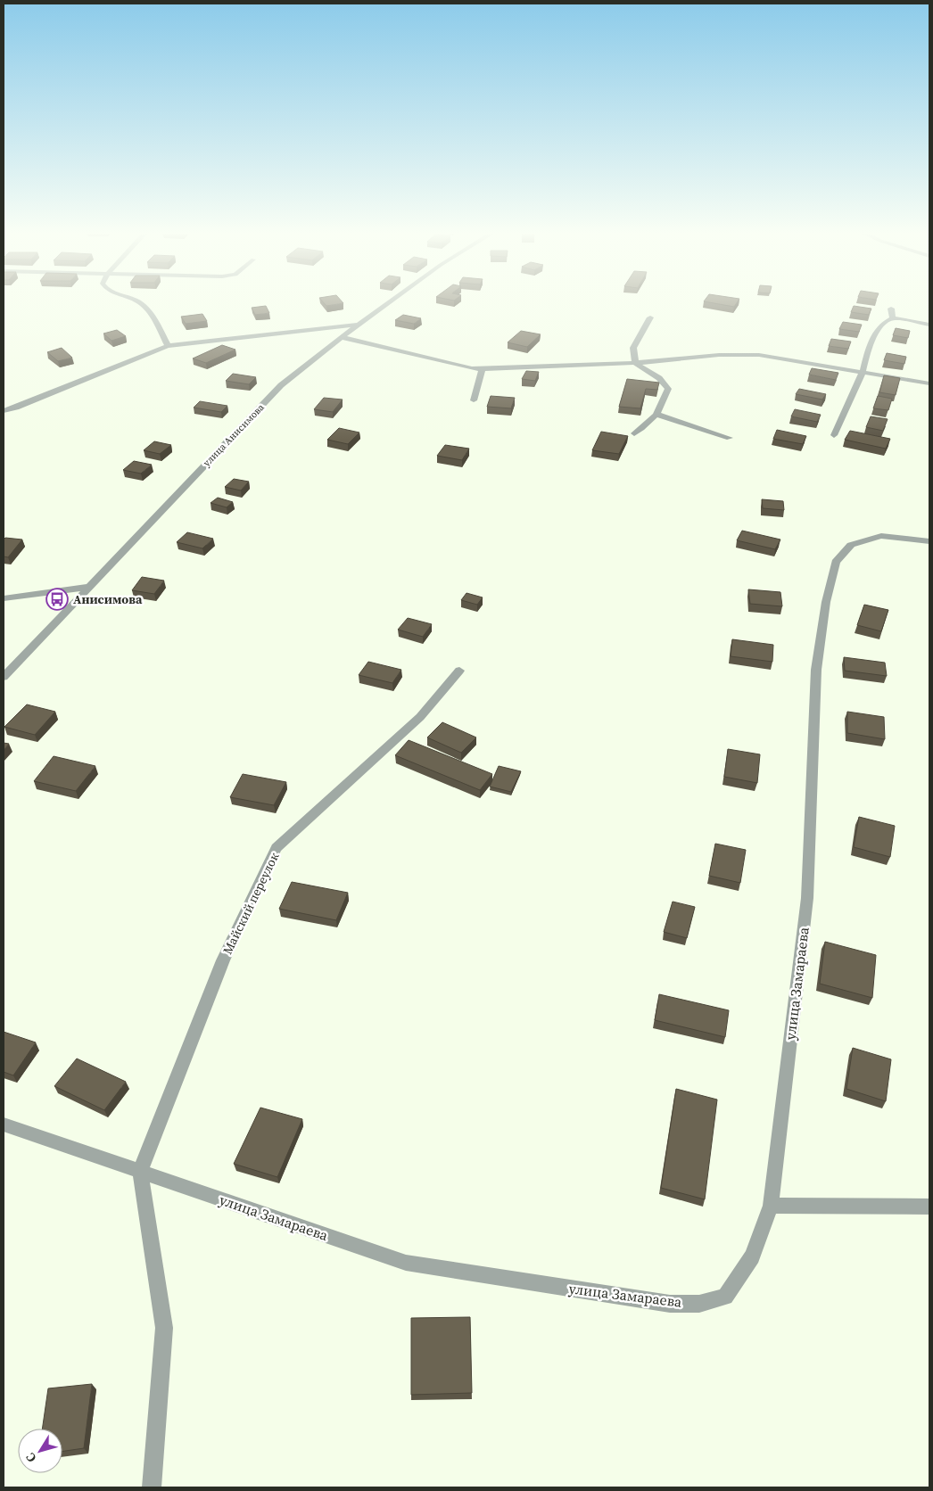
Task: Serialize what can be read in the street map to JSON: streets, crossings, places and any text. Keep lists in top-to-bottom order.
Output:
{
  "streets": {
    "street": ["улица Анисимова", "Майский переулок", "улица Замараева"]
  },
  "crossings": [
    ["Майский переулок", "улица Замараева"]
  ],
  "places": {
    "bus stop": ["Анисимова"]
  },
  "north": "bottom left"
}
